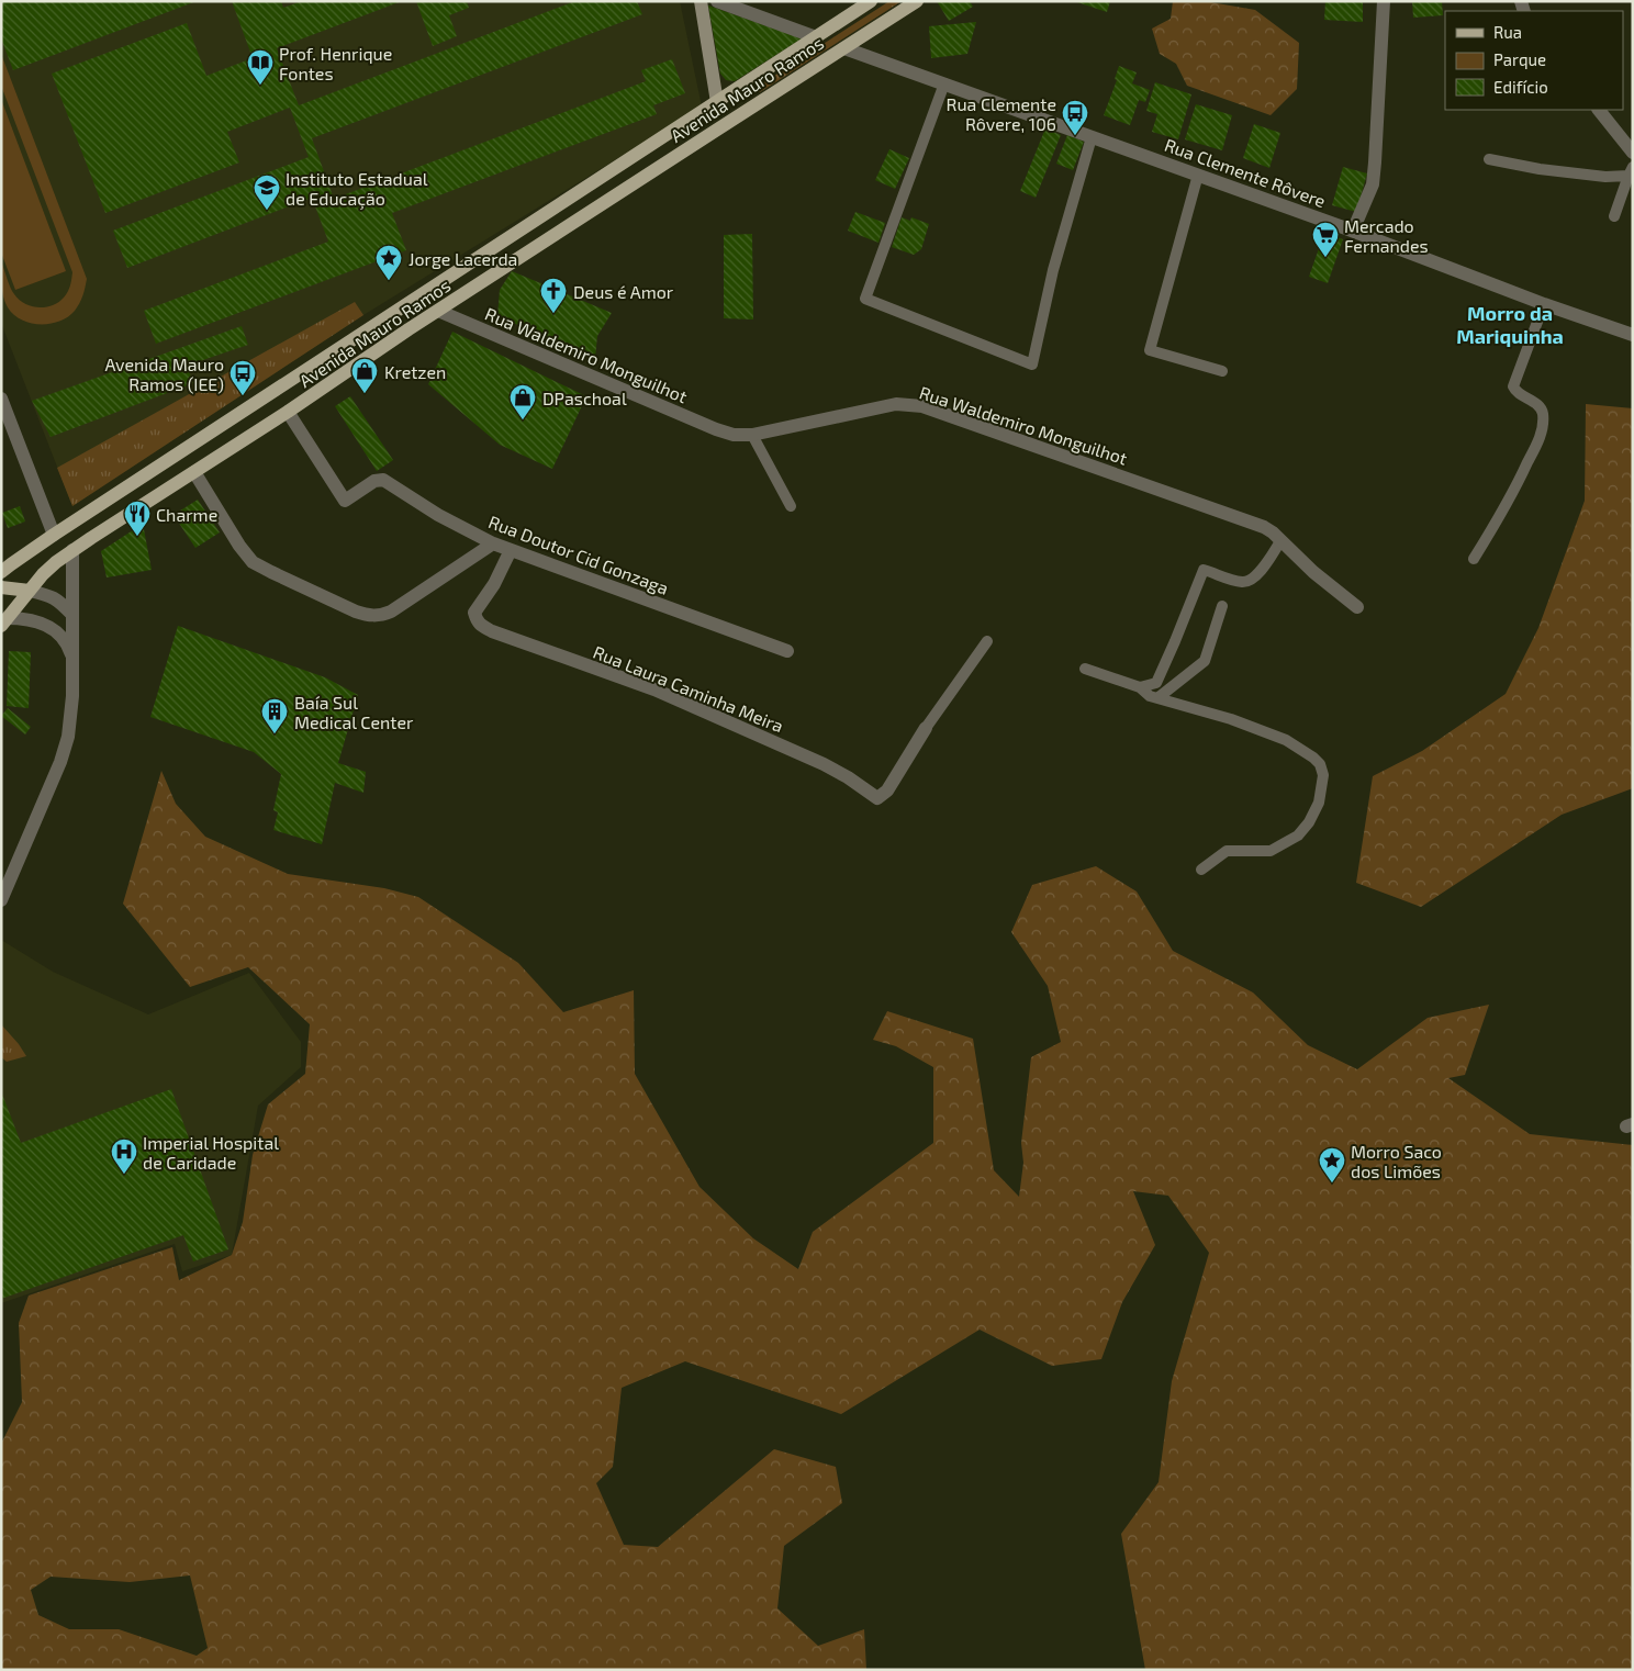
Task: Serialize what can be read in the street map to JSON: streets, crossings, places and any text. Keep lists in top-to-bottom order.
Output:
{
  "streets": {
    "main road": ["Avenida Mauro Ramos"],
    "street": [
      "Rua Clemente Rôvere",
      "Rua Waldemiro Monguilhot",
      "Rua Doutor Cid Gonzaga",
      "Rua Laura Caminha Meira"
    ]
  },
  "crossings": [
    ["Avenida Mauro Ramos", "Rua Clemente Rôvere"],
    ["Avenida Mauro Ramos", "Rua Waldemiro Monguilhot"],
    ["Avenida Mauro Ramos", "Rua Doutor Cid Gonzaga"],
    ["Rua Doutor Cid Gonzaga", "Rua Laura Caminha Meira"]
  ],
  "districts": ["Morro da Mariquinha"],
  "places": {
    "library": ["Prof. Henrique Fontes"],
    "bus stop": ["Rua Clemente Rôvere, 106", "Avenida Mauro Ramos (IEE)"],
    "school or university": ["Instituto Estadual de Educação"],
    "supermarket": ["Mercado Fernandes"],
    "place": ["Jorge Lacerda", "Morro Saco dos Limões"],
    "church": ["Deus é Amor"],
    "shop": ["Kretzen", "DPaschoal"],
    "restaurant": ["Charme"],
    "building": ["Baía Sul Medical Center"],
    "hospital": ["Imperial Hospital de Caridade"]
  },
  "legend": ["Rua", "Parque", "Edifício"]
}
